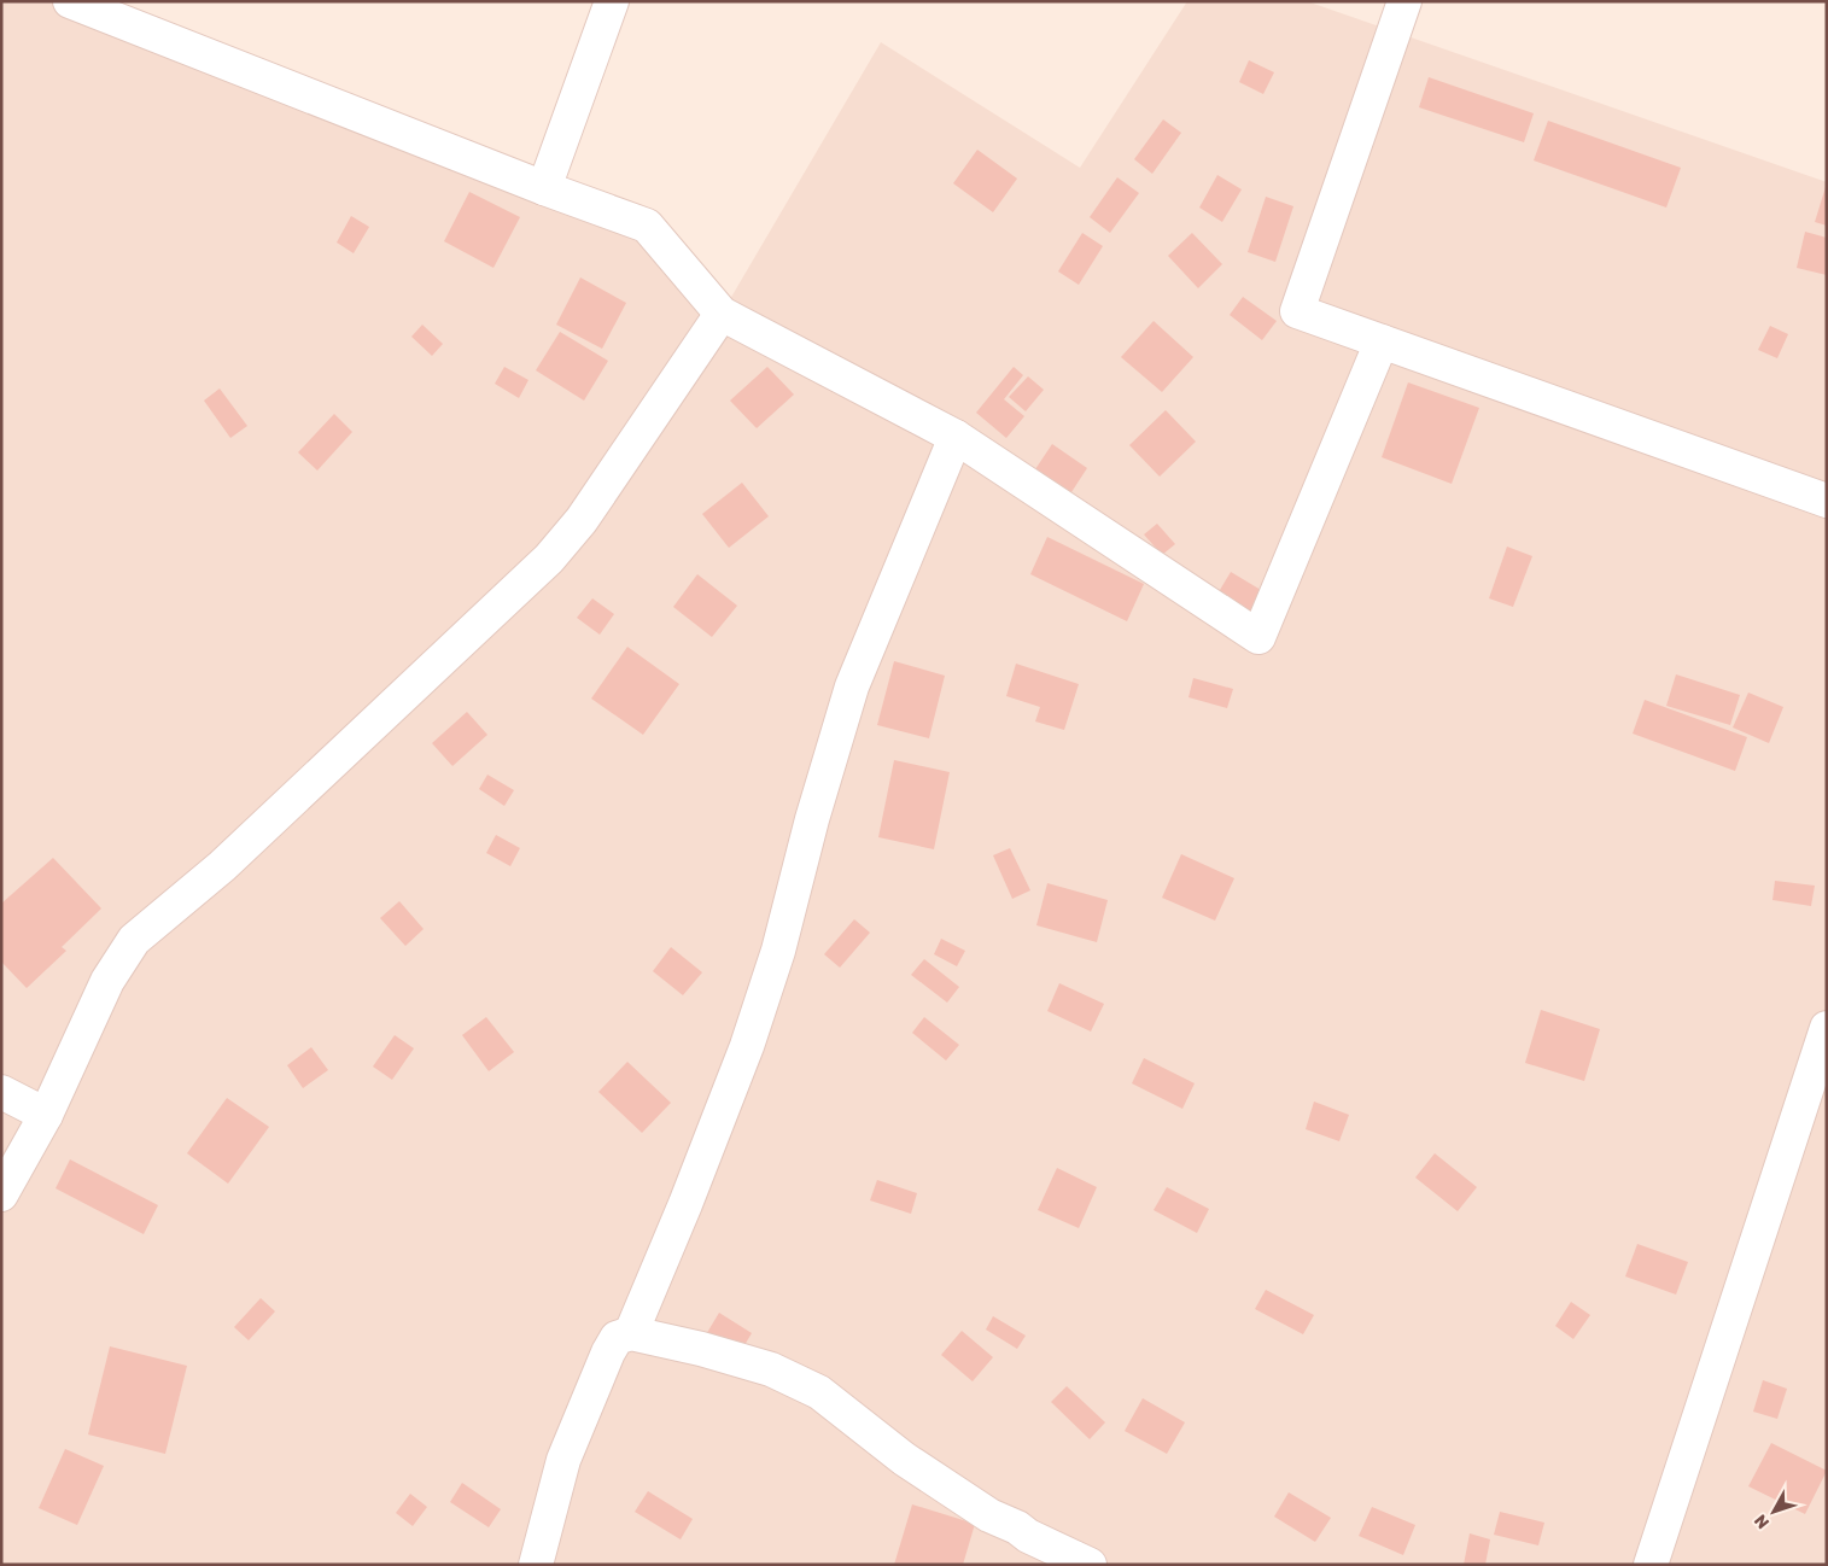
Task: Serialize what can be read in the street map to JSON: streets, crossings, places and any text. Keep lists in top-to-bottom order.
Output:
{
  "north": "bottom left"
}
